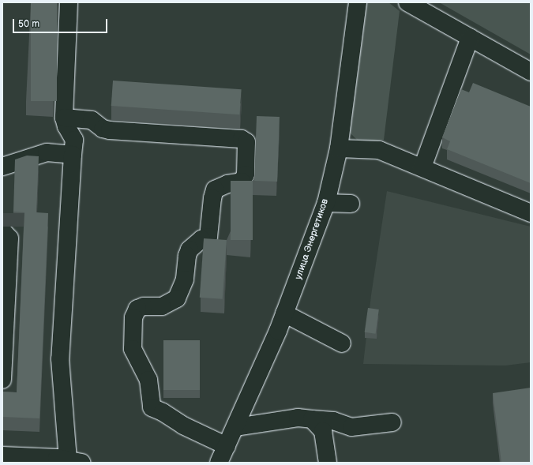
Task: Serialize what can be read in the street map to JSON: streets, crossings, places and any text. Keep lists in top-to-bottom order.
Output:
{
  "streets": {
    "street": ["улица Энергетиков"]
  },
  "scale_bar": "50 m"
}
